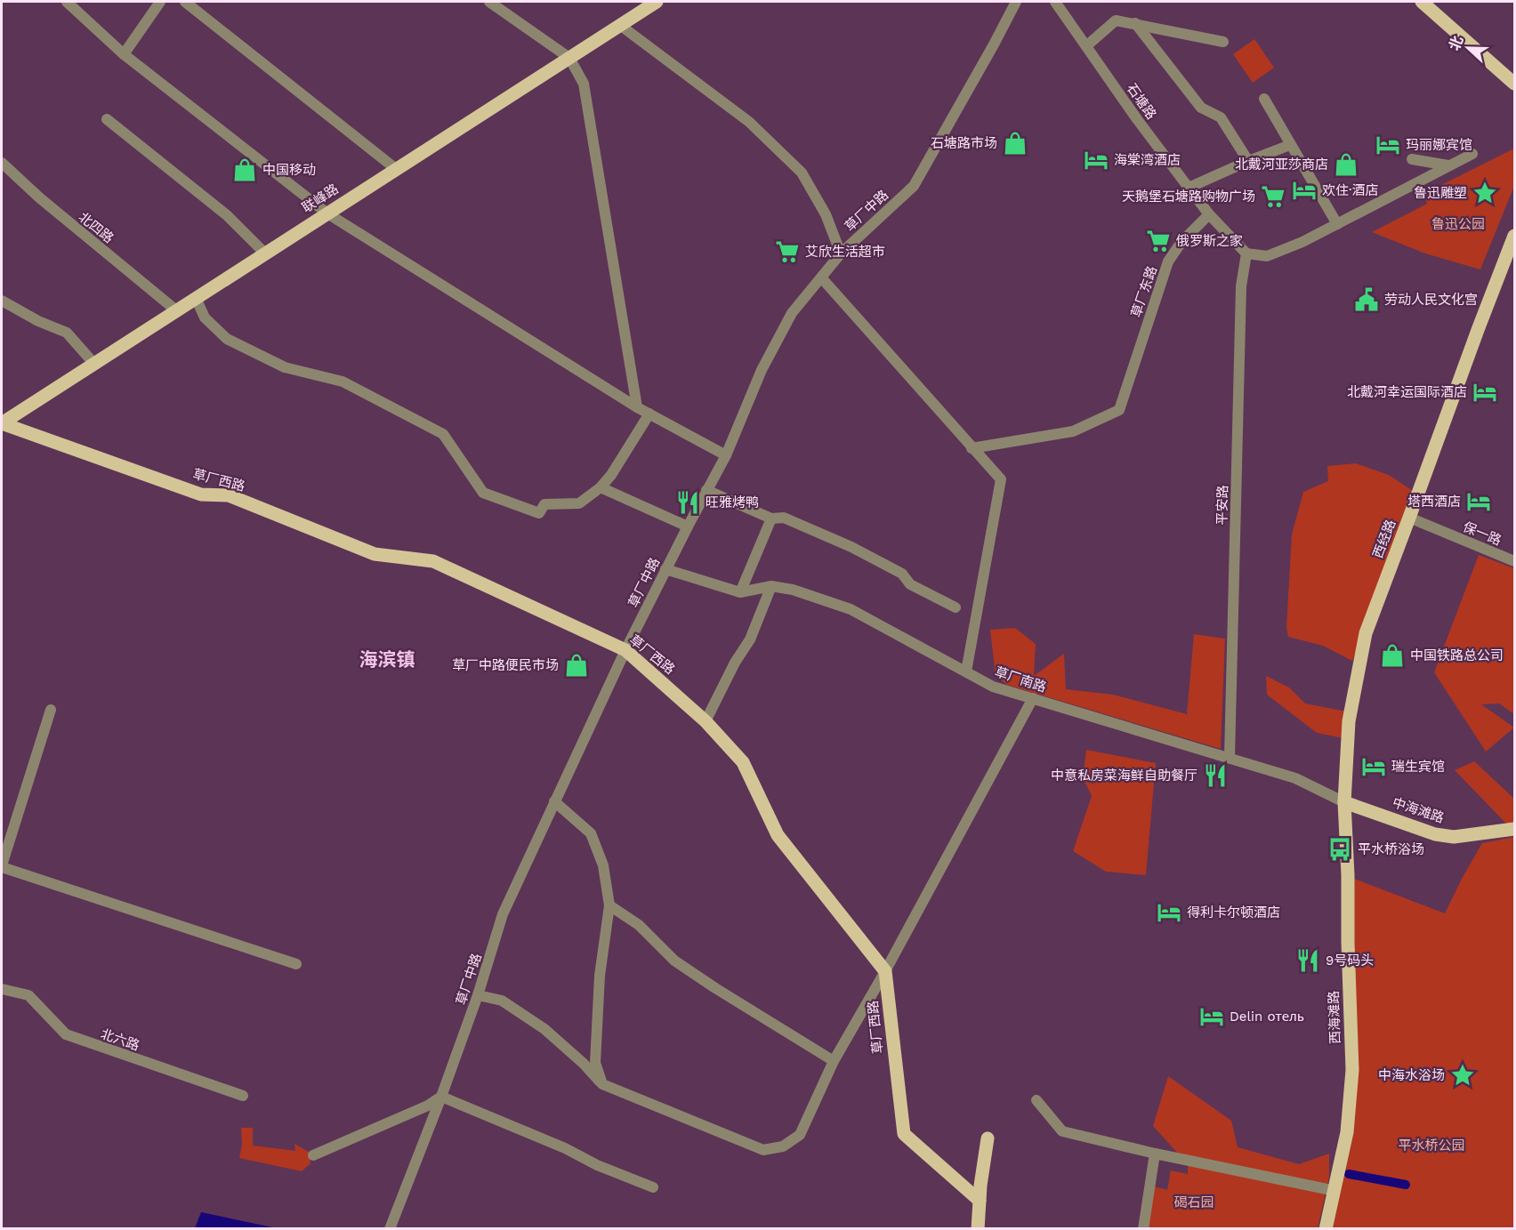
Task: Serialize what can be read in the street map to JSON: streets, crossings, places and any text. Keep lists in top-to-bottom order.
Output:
{
  "streets": {
    "main road": [
      "联峰路",
      "草厂西路",
      "西经路",
      "中海滩路",
      "西海滩路"
    ],
    "street": [
      "石塘路",
      "草厂中路",
      "北四路",
      "草厂东路",
      "平安路",
      "保一路",
      "草厂南路",
      "北六路"
    ]
  },
  "crossings": [
    ["石塘路", "草厂东路"],
    ["联峰路", "北四路"],
    ["联峰路", "草厂西路"],
    ["草厂中路", "草厂西路"],
    ["草厂中路", "草厂南路"],
    ["平安路", "草厂南路"],
    ["保一路", "西经路"],
    ["西经路", "草厂南路"],
    ["西经路", "中海滩路"],
    ["西经路", "西海滩路"],
    ["草厂南路", "中海滩路"],
    ["草厂南路", "西海滩路"],
    ["中海滩路", "西海滩路"]
  ],
  "districts": ["海滨镇"],
  "parks": ["鲁迅公园", "平水桥公园", "碣石园"],
  "places": {
    "shop": [
      "石塘路市场",
      "北戴河亚莎商店",
      "中国移动",
      "中国铁路总公司",
      "草厂中路便民市场"
    ],
    "hotel": [
      "玛丽娜宾馆",
      "海棠湾酒店",
      "欢住·酒店",
      "北戴河幸运国际酒店",
      "塔西酒店",
      "瑞生宾馆",
      "得利卡尔顿酒店",
      "Delin отель"
    ],
    "place": ["鲁迅雕塑", "中海水浴场"],
    "supermarket": ["天鹅堡石塘路购物广场", "俄罗斯之家", "艾欣生活超市"],
    "public building": ["劳动人民文化宫"],
    "restaurant": ["旺雅烤鸭", "中意私房菜海鲜自助餐厅", "9号码头"],
    "bus stop": ["平水桥浴场"]
  },
  "north": "left"
}
